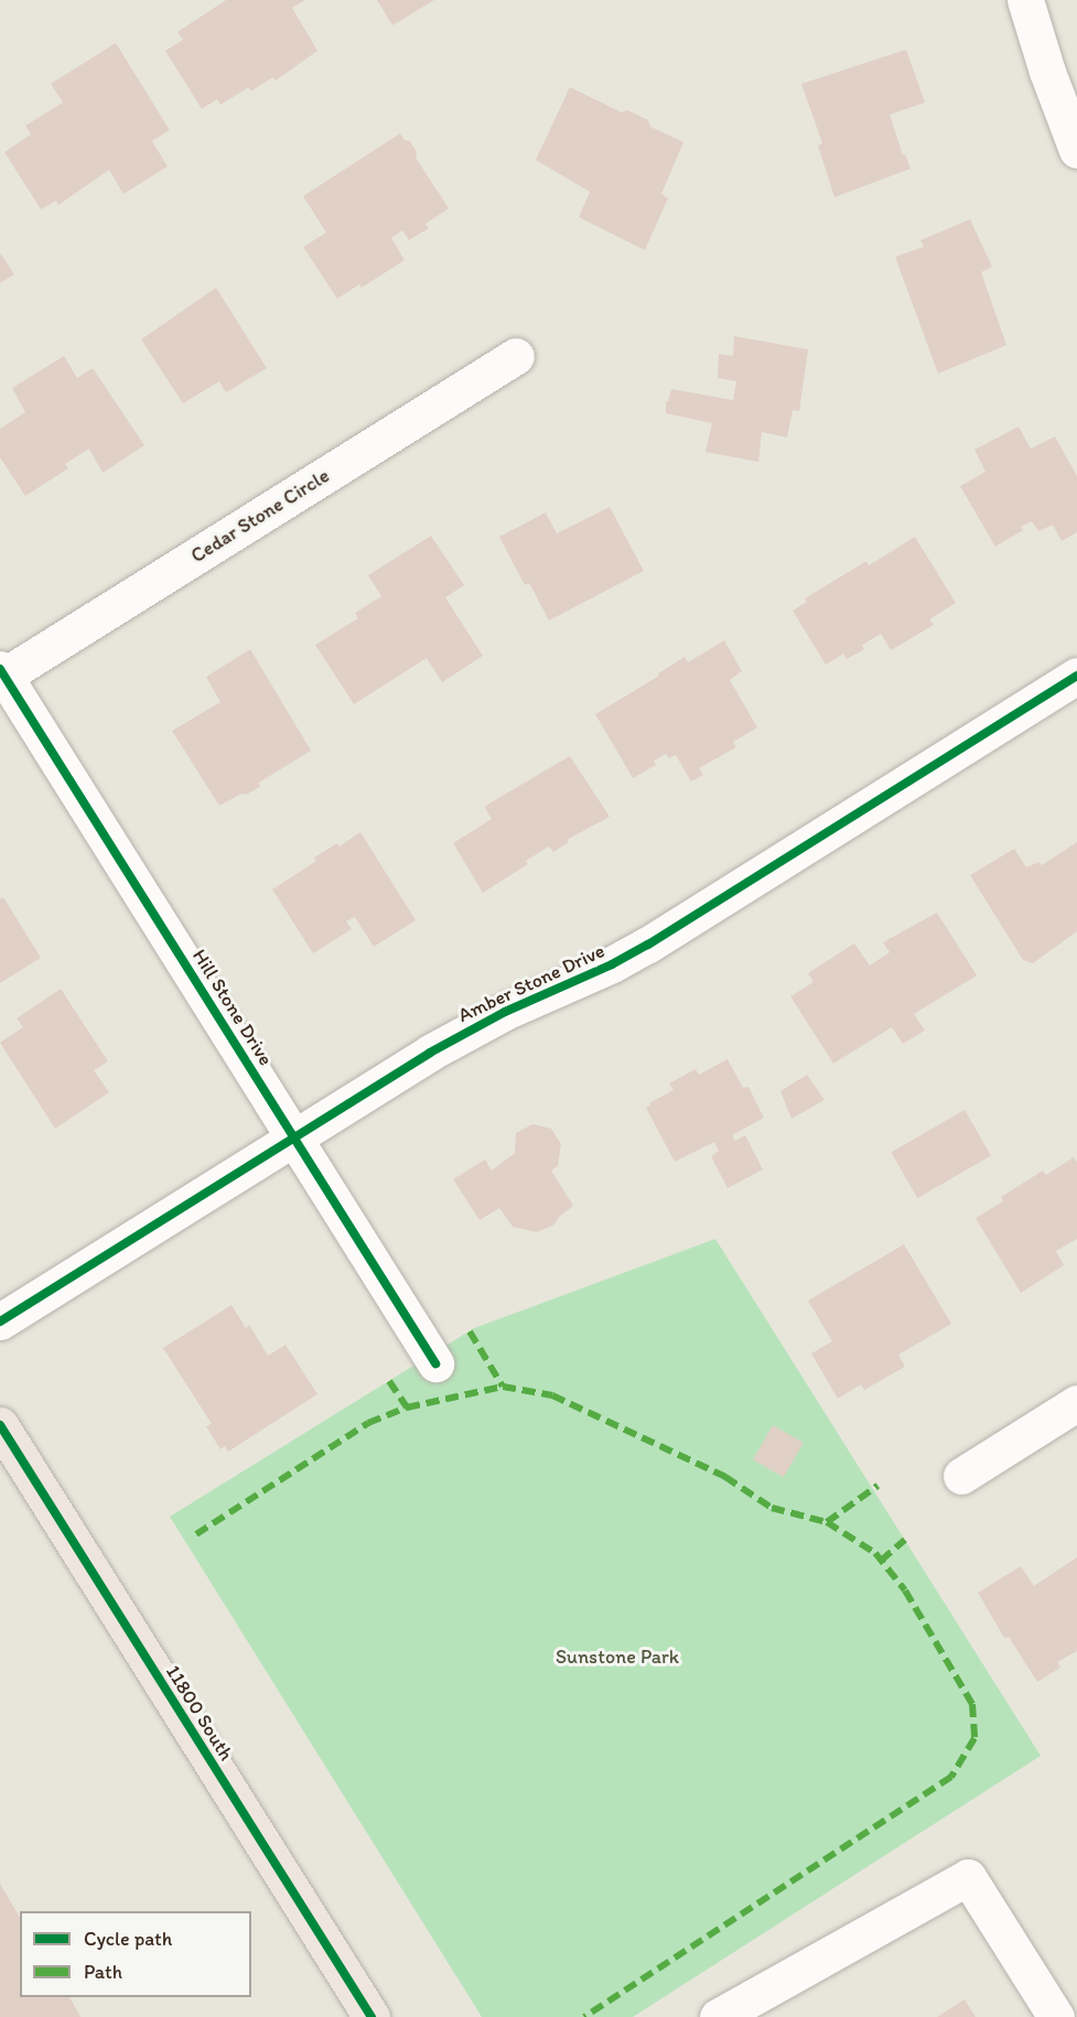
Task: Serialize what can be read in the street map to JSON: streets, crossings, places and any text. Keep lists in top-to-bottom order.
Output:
{
  "streets": {
    "main road": ["11800 South"],
    "street": ["Cedar Stone Circle", "Amber Stone Drive", "Hill Stone Drive"]
  },
  "crossings": [
    ["Cedar Stone Circle", "Hill Stone Drive"],
    ["Amber Stone Drive", "Hill Stone Drive"]
  ],
  "parks": ["Sunstone Park"],
  "legend": ["Cycle path", "Path"]
}
